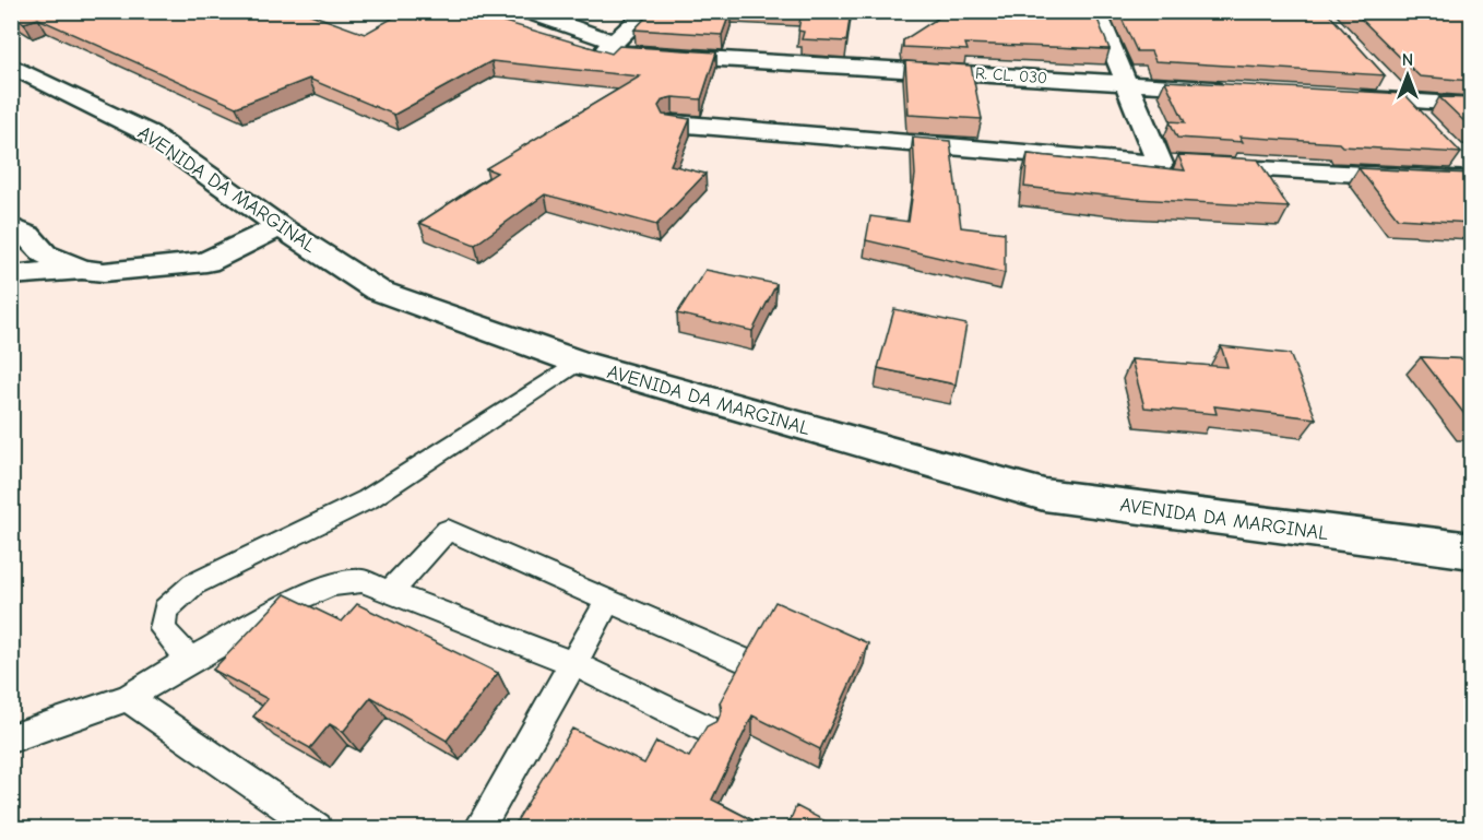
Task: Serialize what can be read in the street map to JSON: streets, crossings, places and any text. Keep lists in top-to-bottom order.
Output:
{
  "streets": {
    "street": ["R. CL. 030", "AVENIDA DA MARGINAL"]
  },
  "north": "top"
}
